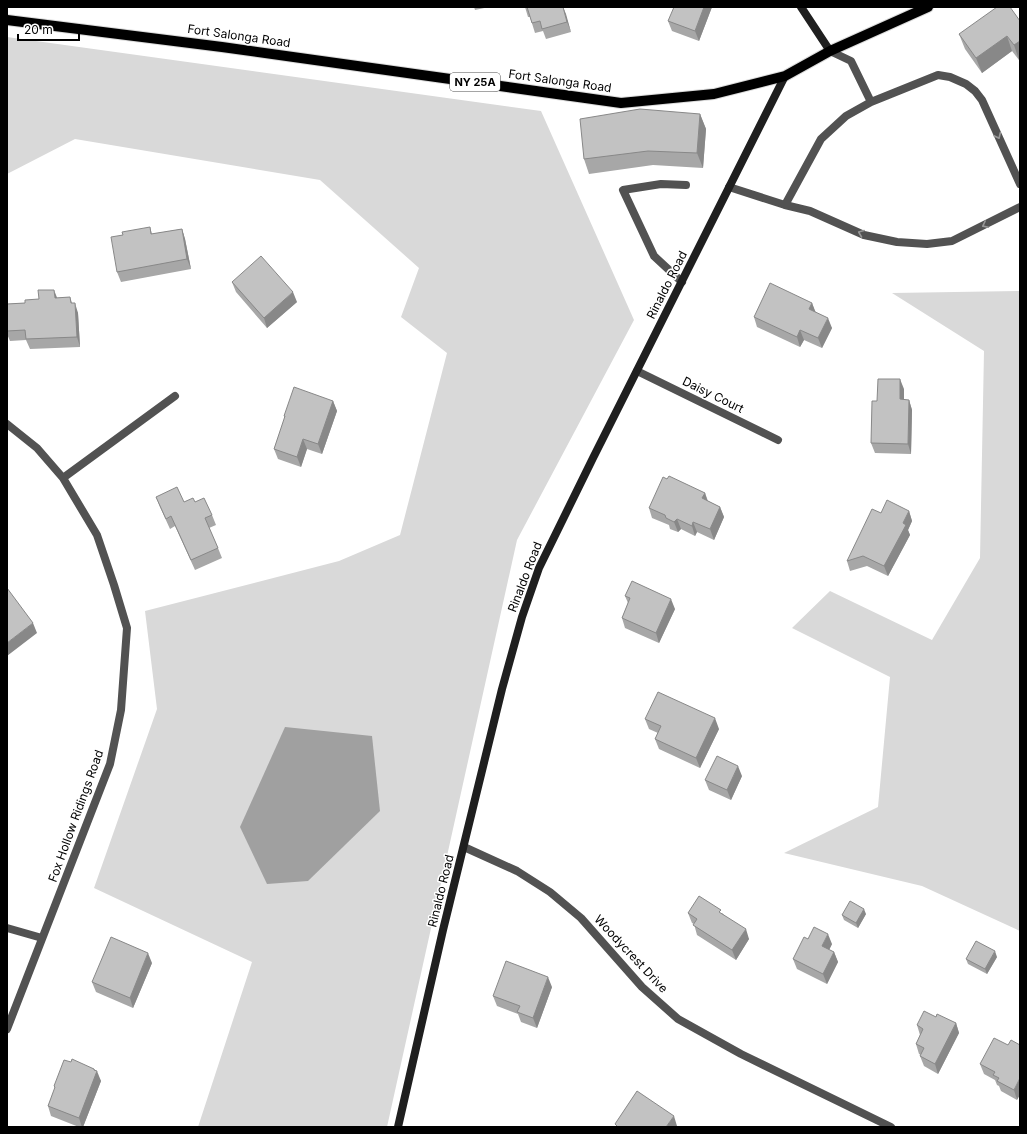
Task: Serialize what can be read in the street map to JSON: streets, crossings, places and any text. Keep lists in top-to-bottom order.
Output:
{
  "streets": {
    "main road": ["Fort Salonga Road", "NY 25A"],
    "street": [
      "Rinaldo Road",
      "Daisy Court",
      "Fox Hollow Ridings Road",
      "Woodycrest Drive"
    ]
  },
  "crossings": [
    ["Fort Salonga Road", "Rinaldo Road"],
    ["Rinaldo Road", "Daisy Court"],
    ["Rinaldo Road", "Woodycrest Drive"]
  ],
  "scale_bar": "20 m"
}
